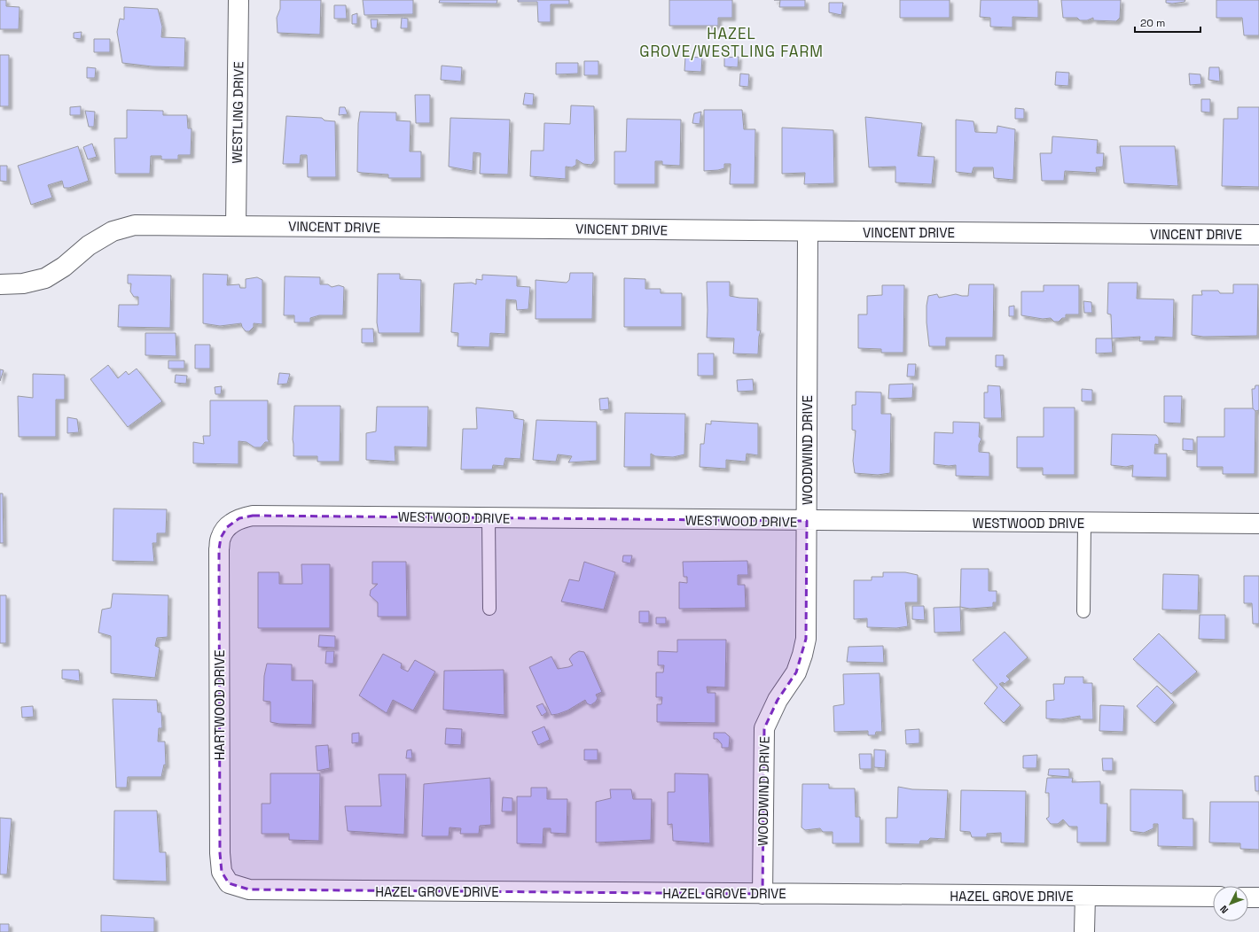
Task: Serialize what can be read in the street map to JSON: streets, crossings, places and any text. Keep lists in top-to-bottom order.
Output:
{
  "streets": {
    "street": [
      "WESTLING DRIVE",
      "VINCENT DRIVE",
      "WOODWIND DRIVE",
      "WESTWOOD DRIVE",
      "HARTWOOD DRIVE",
      "HAZEL GROVE DRIVE"
    ]
  },
  "crossings": [
    ["WESTLING DRIVE", "VINCENT DRIVE"],
    ["VINCENT DRIVE", "WOODWIND DRIVE"],
    ["WOODWIND DRIVE", "WESTWOOD DRIVE"],
    ["WOODWIND DRIVE", "HAZEL GROVE DRIVE"],
    ["WESTWOOD DRIVE", "HARTWOOD DRIVE"],
    ["HARTWOOD DRIVE", "HAZEL GROVE DRIVE"]
  ],
  "districts": ["HAZEL GROVE/WESTLING FARM"],
  "scale_bar": "20 m",
  "north": "bottom left"
}
